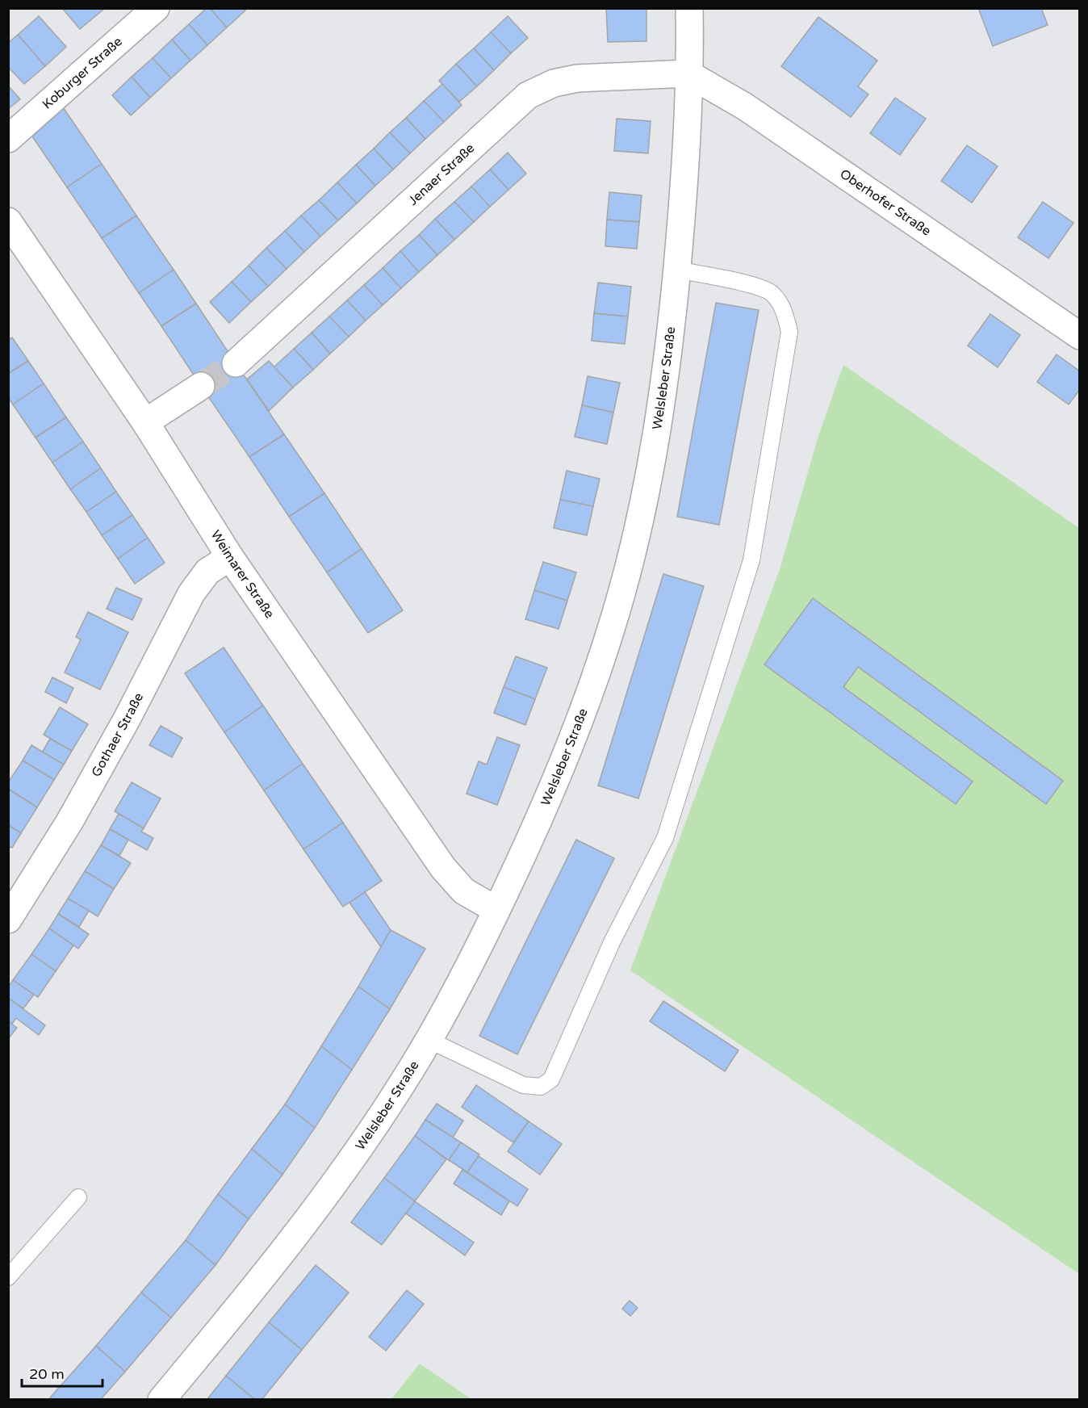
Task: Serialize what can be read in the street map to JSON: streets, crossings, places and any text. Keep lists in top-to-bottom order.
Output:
{
  "streets": {
    "street": [
      "Koburger Straße",
      "Jenaer Straße",
      "Oberhofer Straße",
      "Welsleber Straße",
      "Weimarer Straße",
      "Gothaer Straße"
    ]
  },
  "crossings": [
    ["Jenaer Straße", "Oberhofer Straße"],
    ["Jenaer Straße", "Welsleber Straße"],
    ["Oberhofer Straße", "Welsleber Straße"],
    ["Welsleber Straße", "Weimarer Straße"],
    ["Weimarer Straße", "Gothaer Straße"]
  ],
  "scale_bar": "20 m"
}
